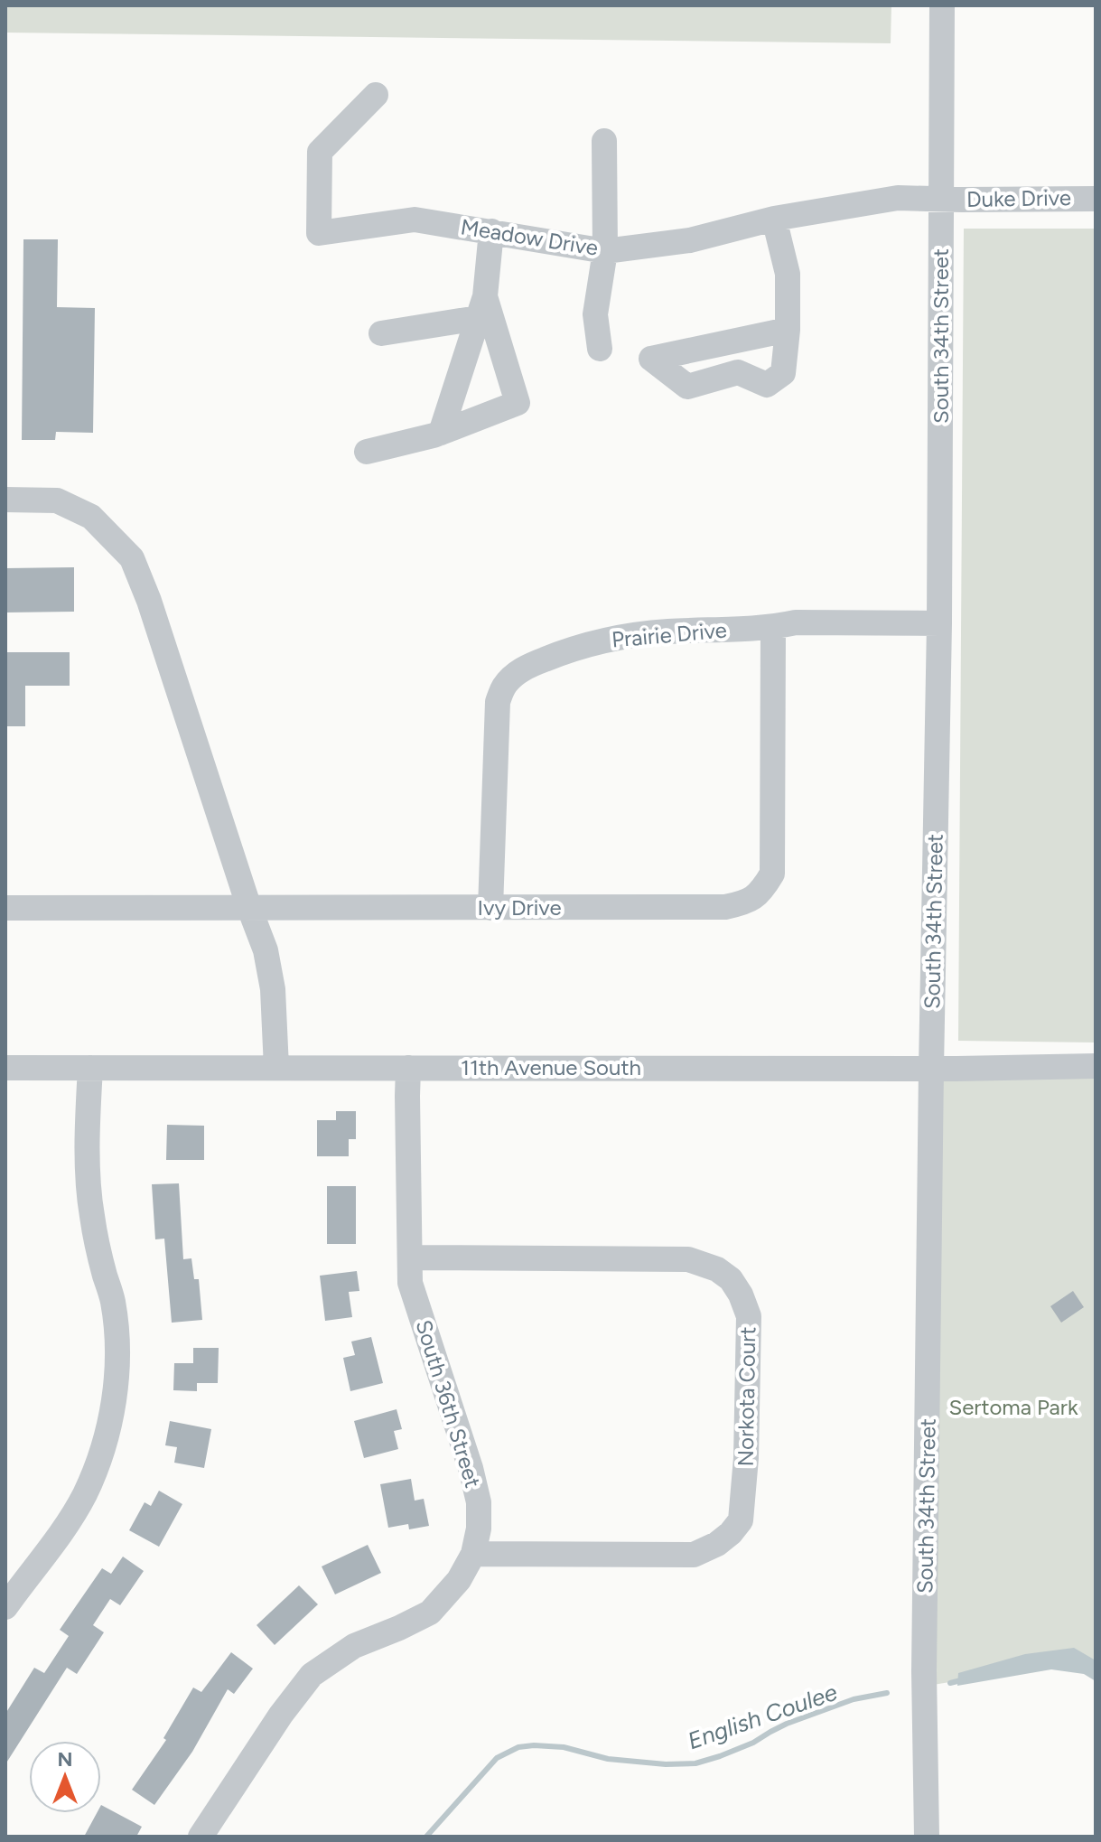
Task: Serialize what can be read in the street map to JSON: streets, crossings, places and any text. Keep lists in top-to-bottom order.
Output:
{
  "streets": {
    "street": [
      "Duke Drive",
      "Meadow Drive",
      "South 34th Street",
      "Prairie Drive",
      "Ivy Drive",
      "11th Avenue South",
      "Norkota Court",
      "South 36th Street"
    ]
  },
  "crossings": [
    ["Duke Drive", "Meadow Drive"],
    ["Duke Drive", "South 34th Street"],
    ["Meadow Drive", "South 34th Street"],
    ["South 34th Street", "Prairie Drive"],
    ["South 34th Street", "11th Avenue South"],
    ["Prairie Drive", "Ivy Drive"],
    ["11th Avenue South", "South 36th Street"],
    ["Norkota Court", "South 36th Street"]
  ],
  "water": ["English Coulee"],
  "parks": ["Sertoma Park"],
  "north": "top"
}
